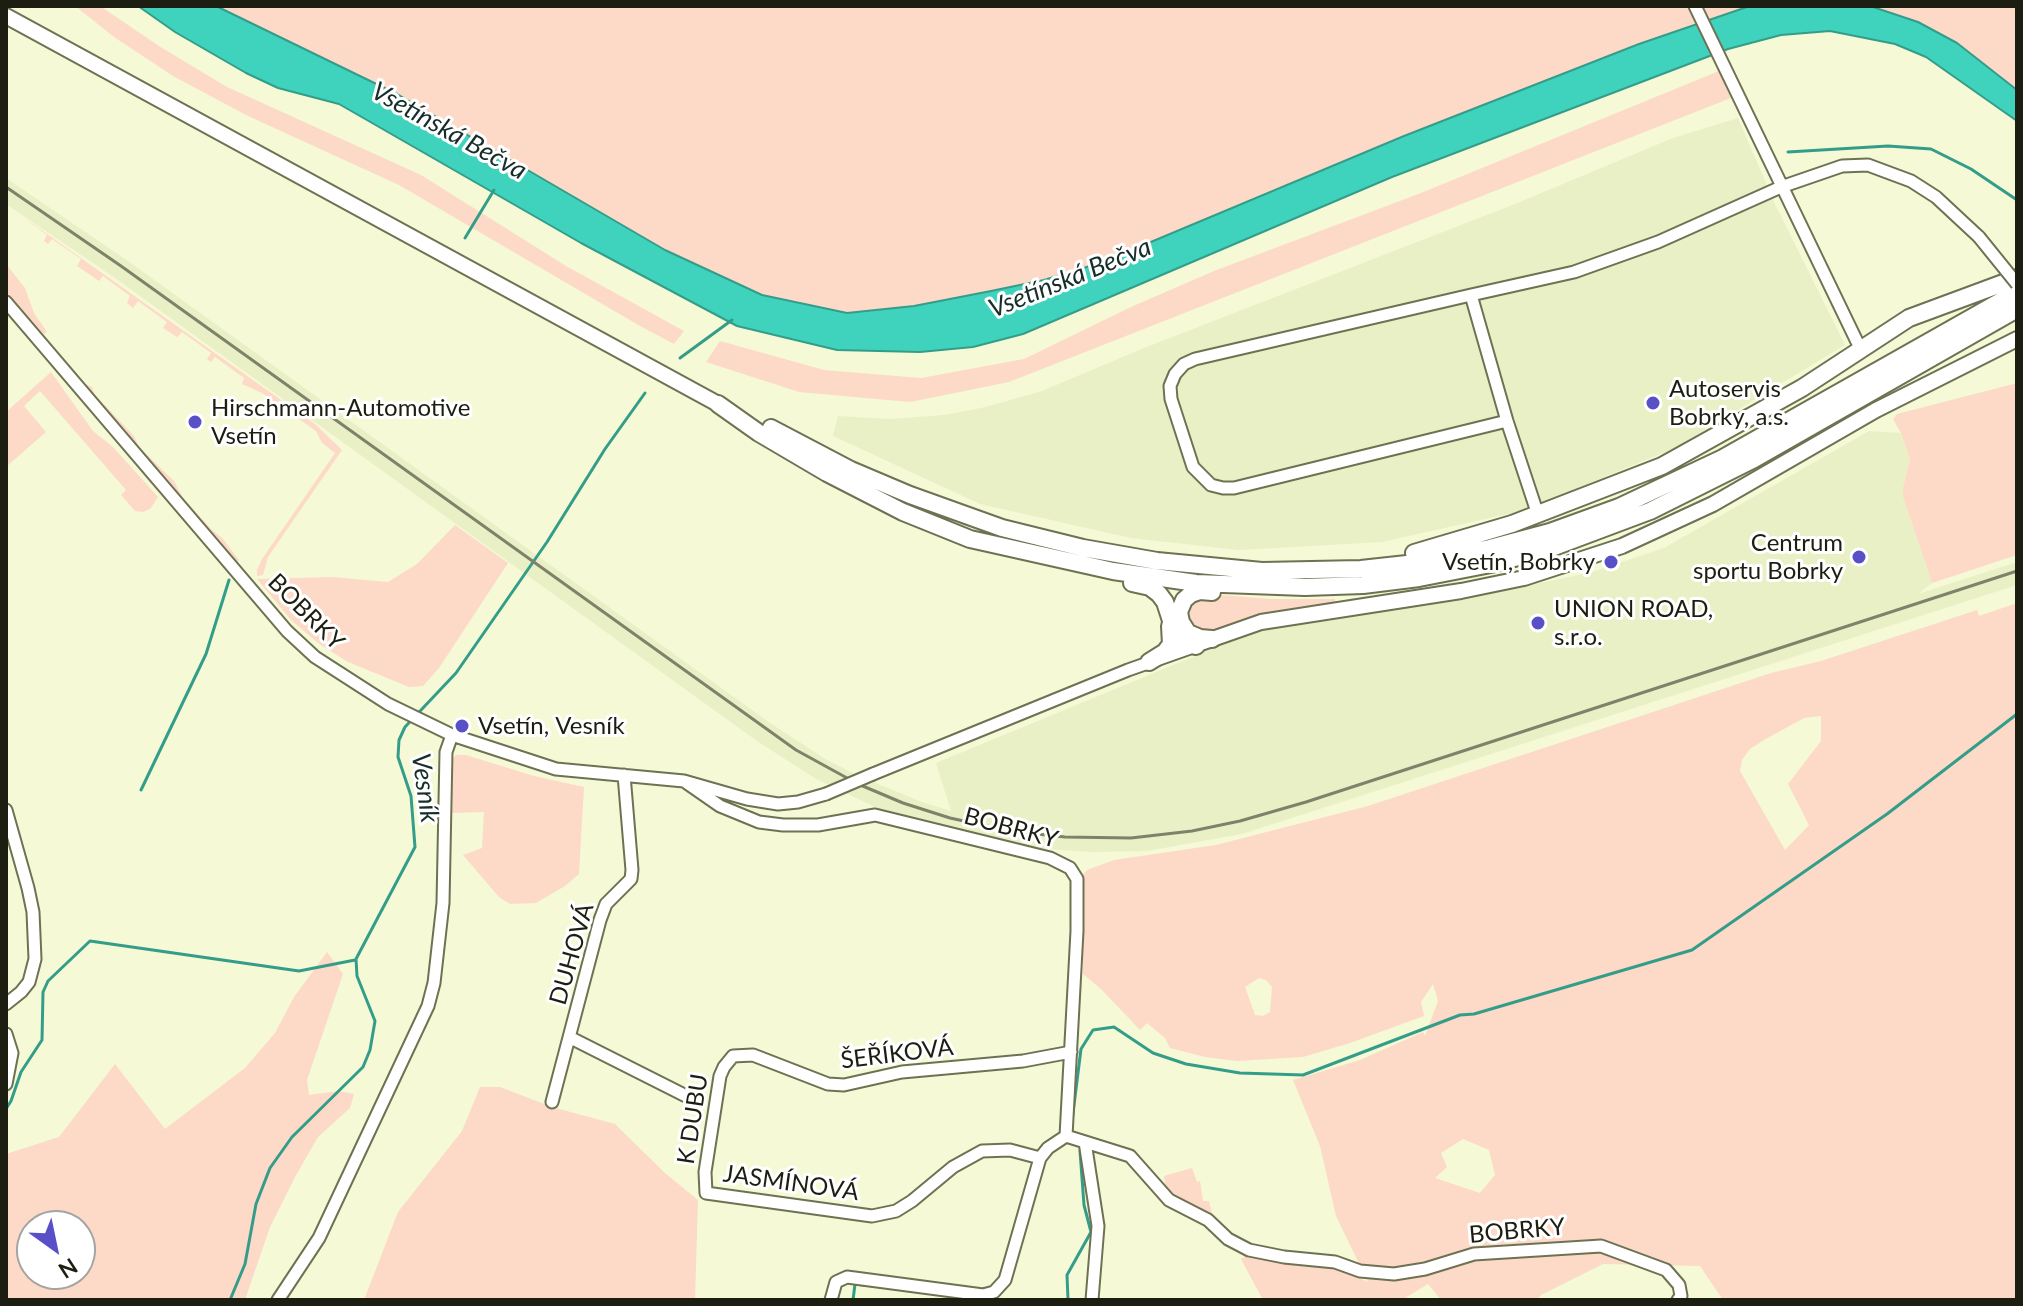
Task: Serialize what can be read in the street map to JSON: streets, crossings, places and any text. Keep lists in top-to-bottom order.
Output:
{
  "streets": {
    "street": [
      "BOBRKY",
      "DUHOVÁ",
      "ŠEŘÍKOVÁ",
      "K DUBU",
      "JASMÍNOVÁ"
    ]
  },
  "crossings": [
    ["BOBRKY", "DUHOVÁ"],
    ["BOBRKY", "ŠEŘÍKOVÁ"],
    ["ŠEŘÍKOVÁ", "K DUBU"],
    ["K DUBU", "JASMÍNOVÁ"]
  ],
  "water": ["Vsetínská Bečva", "Vesník"],
  "places": [
    "Autoservis Bobrky, a.s.",
    "Hirschmann-Automotive Vsetín",
    "Centrum sportu Bobrky",
    "Vsetín, Bobrky",
    "UNION ROAD, s.r.o.",
    "Vsetín, Vesník"
  ],
  "north": "bottom right"
}
